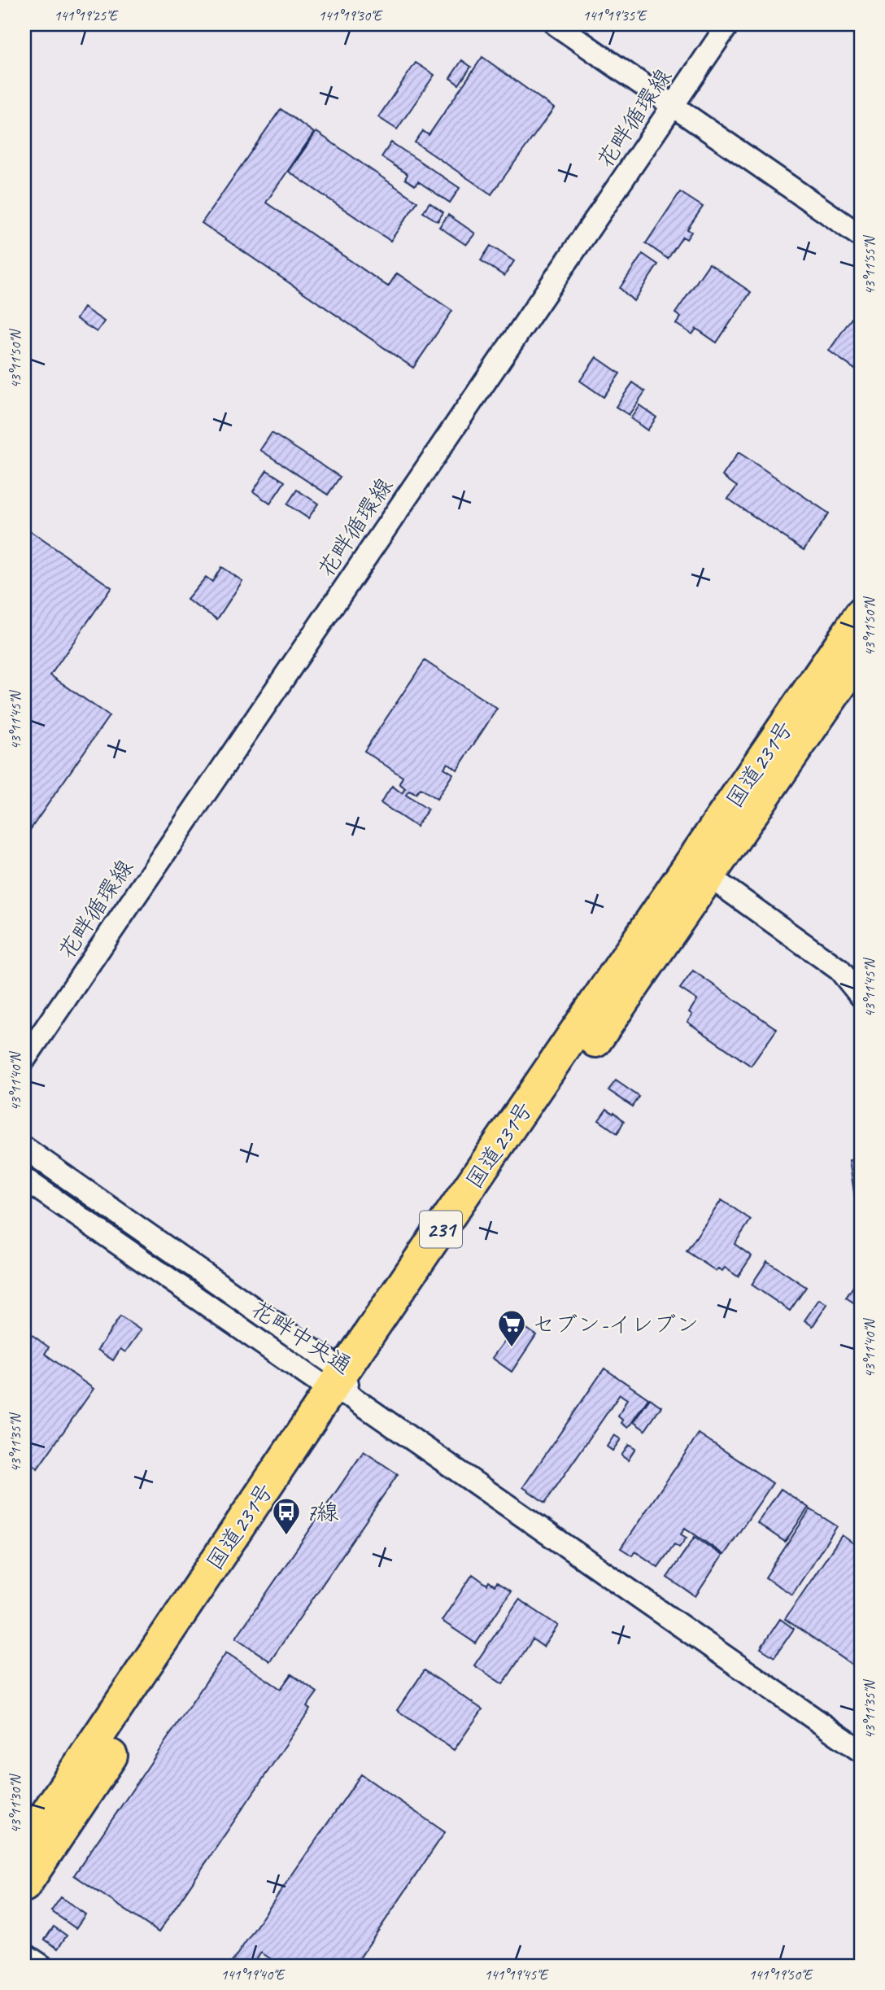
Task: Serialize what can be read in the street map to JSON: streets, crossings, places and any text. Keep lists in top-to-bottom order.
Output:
{
  "streets": {
    "highway": ["国道231号", "231"],
    "street": ["花畔循環線", "花畔中央通"]
  },
  "crossings": [
    ["国道231号", "花畔中央通"]
  ],
  "places": {
    "supermarket": ["セブン-イレブン"],
    "bus stop": ["7線"]
  },
  "coordinates": [
    "141°19'25\"E",
    "141°19'30\"E",
    "141°19'35\"E",
    "43°11'55\"N",
    "43°11'50\"N",
    "43°11'45\"N",
    "43°11'40\"N",
    "43°11'35\"N",
    "43°11'30\"N",
    "141°19'40\"E",
    "141°19'45\"E",
    "141°19'50\"E"
  ]
}
